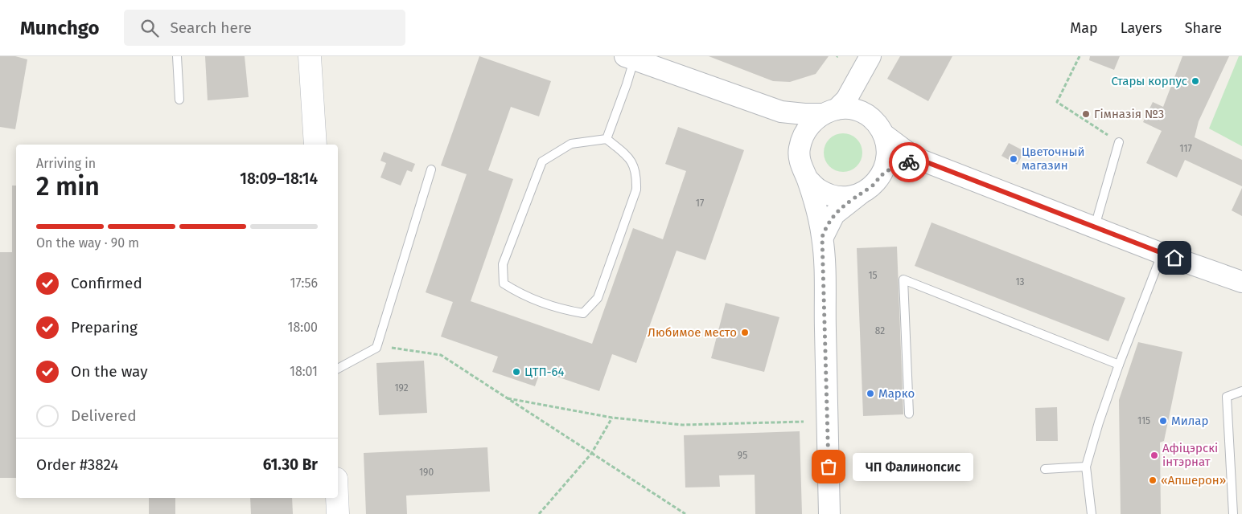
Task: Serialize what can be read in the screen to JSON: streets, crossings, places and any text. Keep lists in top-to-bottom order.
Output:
{
  "places": [
    "Стары корпус",
    "Гімназія №3",
    "Цветочный магазин",
    "Любимое место",
    "ЦТП-64",
    "Марко",
    "Милар",
    "Афіцэрскі інтэрнат",
    "ЧП Фалинопсис",
    "«Апшерон»"
  ],
  "house_numbers": [
    "117",
    "17",
    "15",
    "13",
    "82",
    "192",
    "115",
    "95",
    "190"
  ],
  "page": {
    "header": "Munchgo",
    "search": "Search here",
    "nav": ["Map", "Layers", "Share"],
    "heading": ["2 min", "Arriving in", "18:09–18:14"],
    "panel": ["Order #3824", "61.30 Br"],
    "bar": "On the way · 90 m",
    "list": [
      ["Confirmed", "17:56"],
      ["Preparing", "18:00"],
      ["On the way", "18:01"],
      "Delivered"
    ],
    "bubble": "ЧП Фалинопсис"
  }
}
